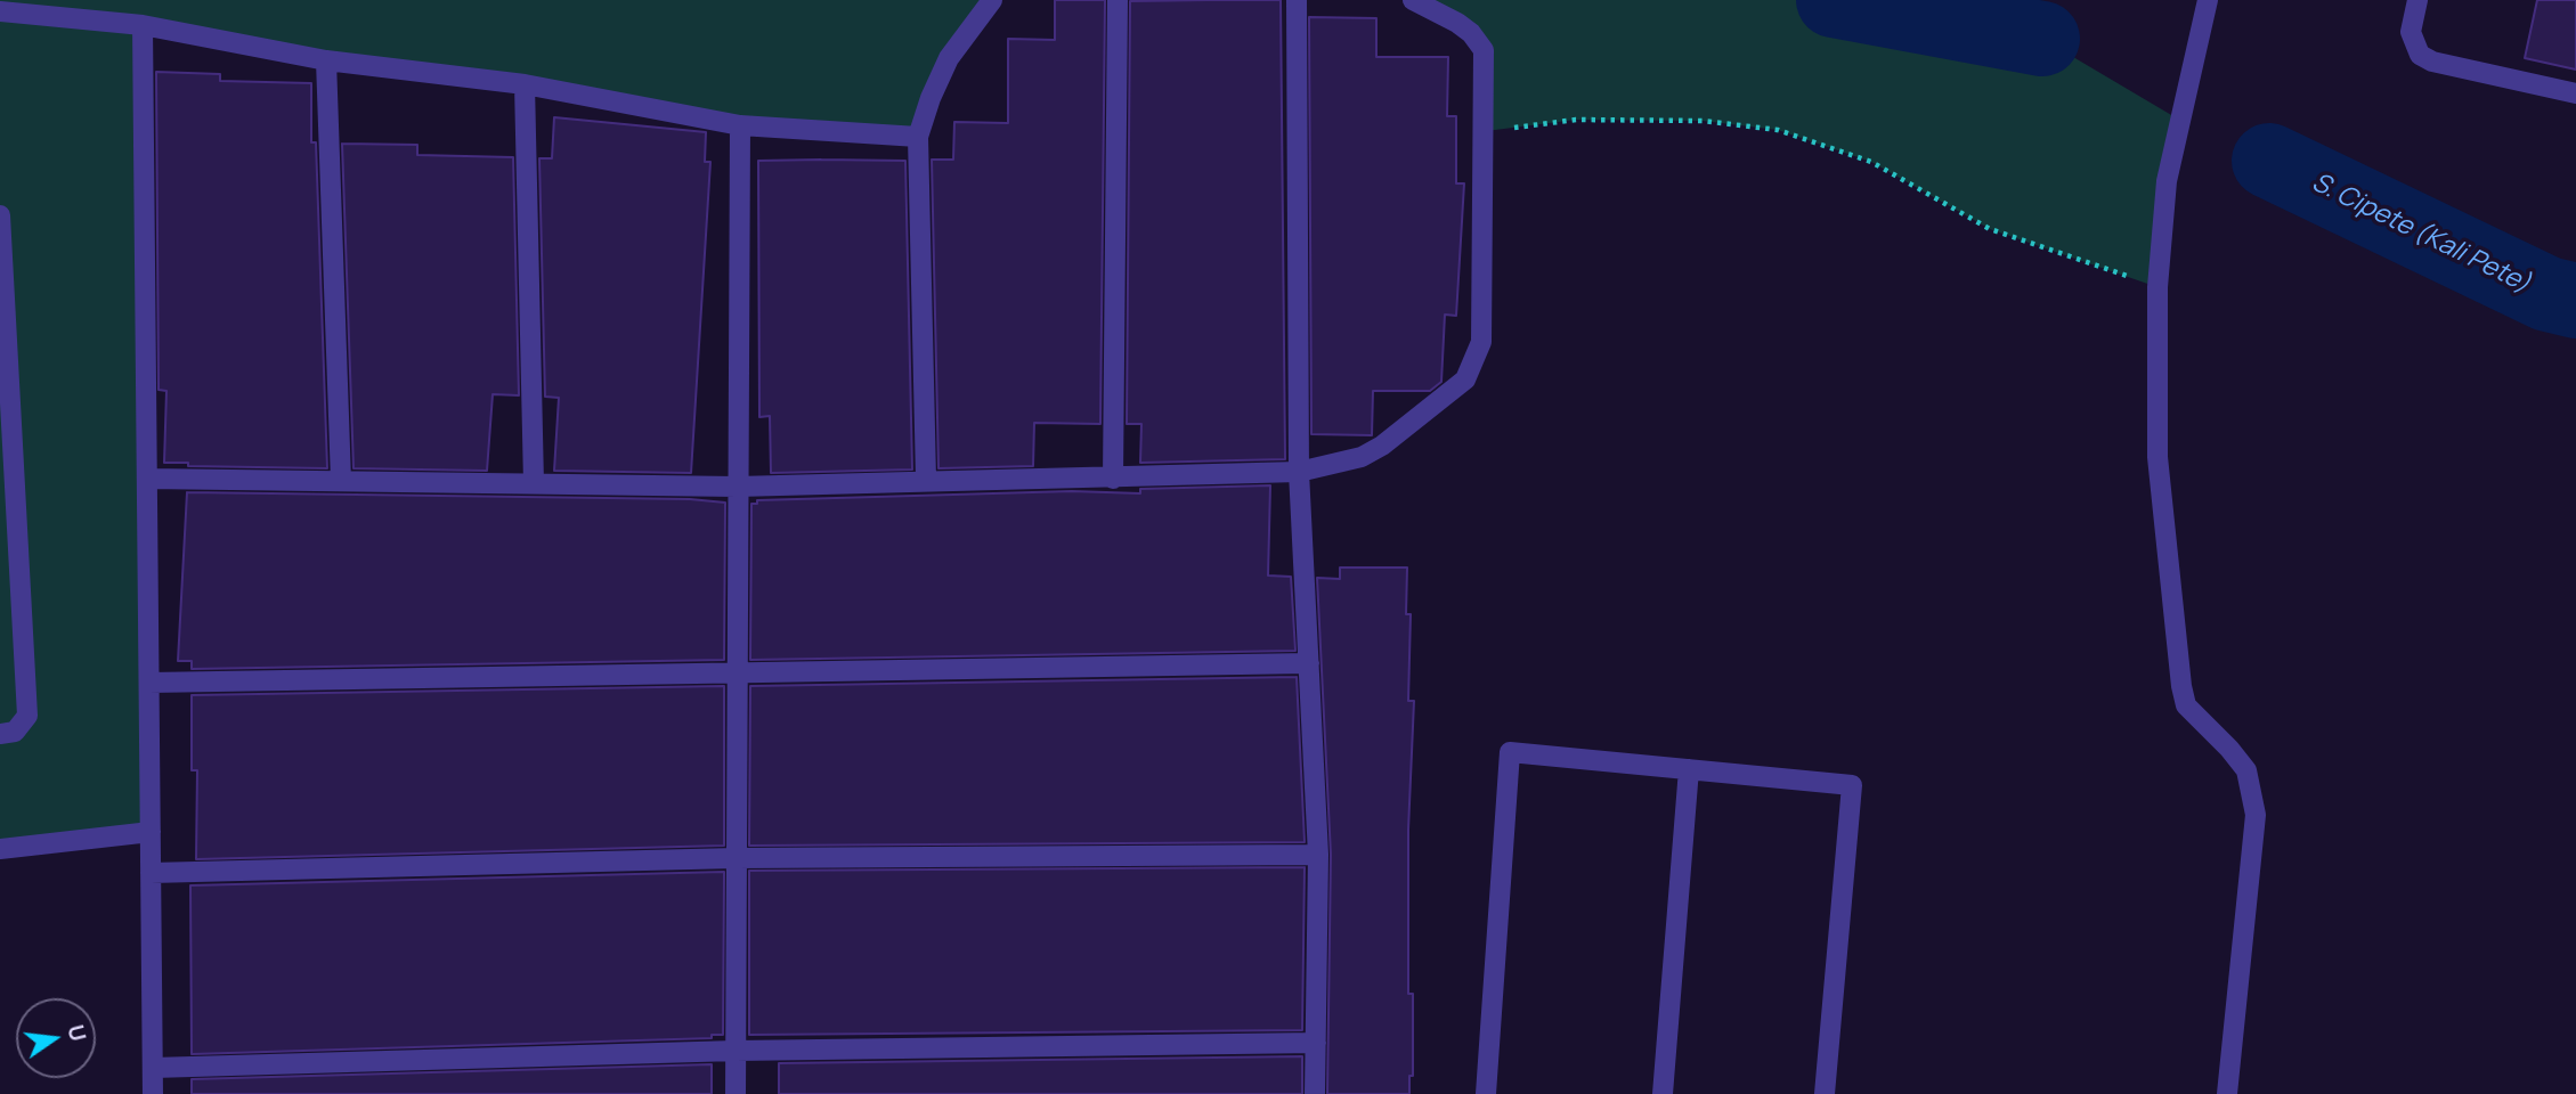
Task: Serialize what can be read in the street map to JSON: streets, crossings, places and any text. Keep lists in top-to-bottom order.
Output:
{
  "water": ["S. Cipete (Kali Pete)"],
  "north": "right"
}
